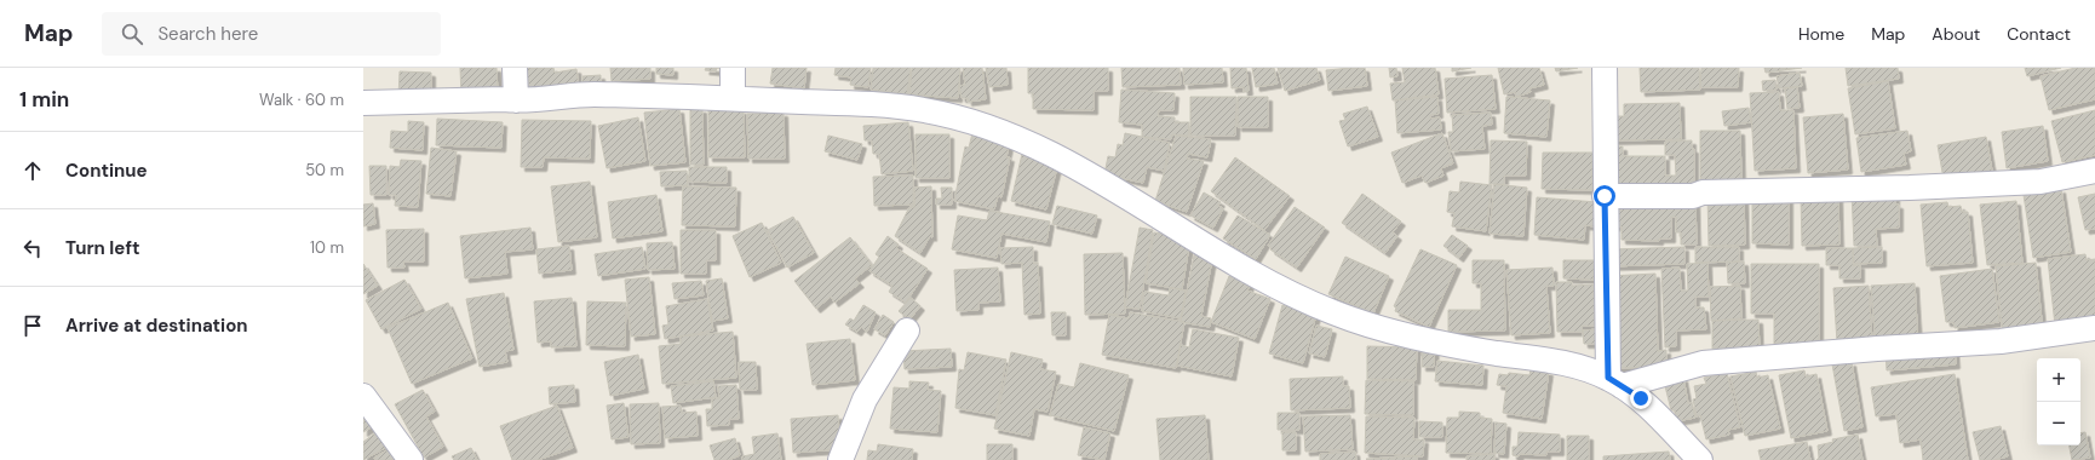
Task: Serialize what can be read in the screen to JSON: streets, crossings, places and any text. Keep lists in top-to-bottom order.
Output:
{
  "page": {
    "header": "Map",
    "search": "Search here",
    "nav": [
      "Home",
      "Map",
      "About",
      "Contact"
    ],
    "heading": ["1 min", "Walk · 60 m"],
    "list": [
      ["Continue", "50 m"],
      ["Turn left", "10 m"],
      "Arrive at destination"
    ],
    "map_buttons": ["+", "−"]
  }
}
